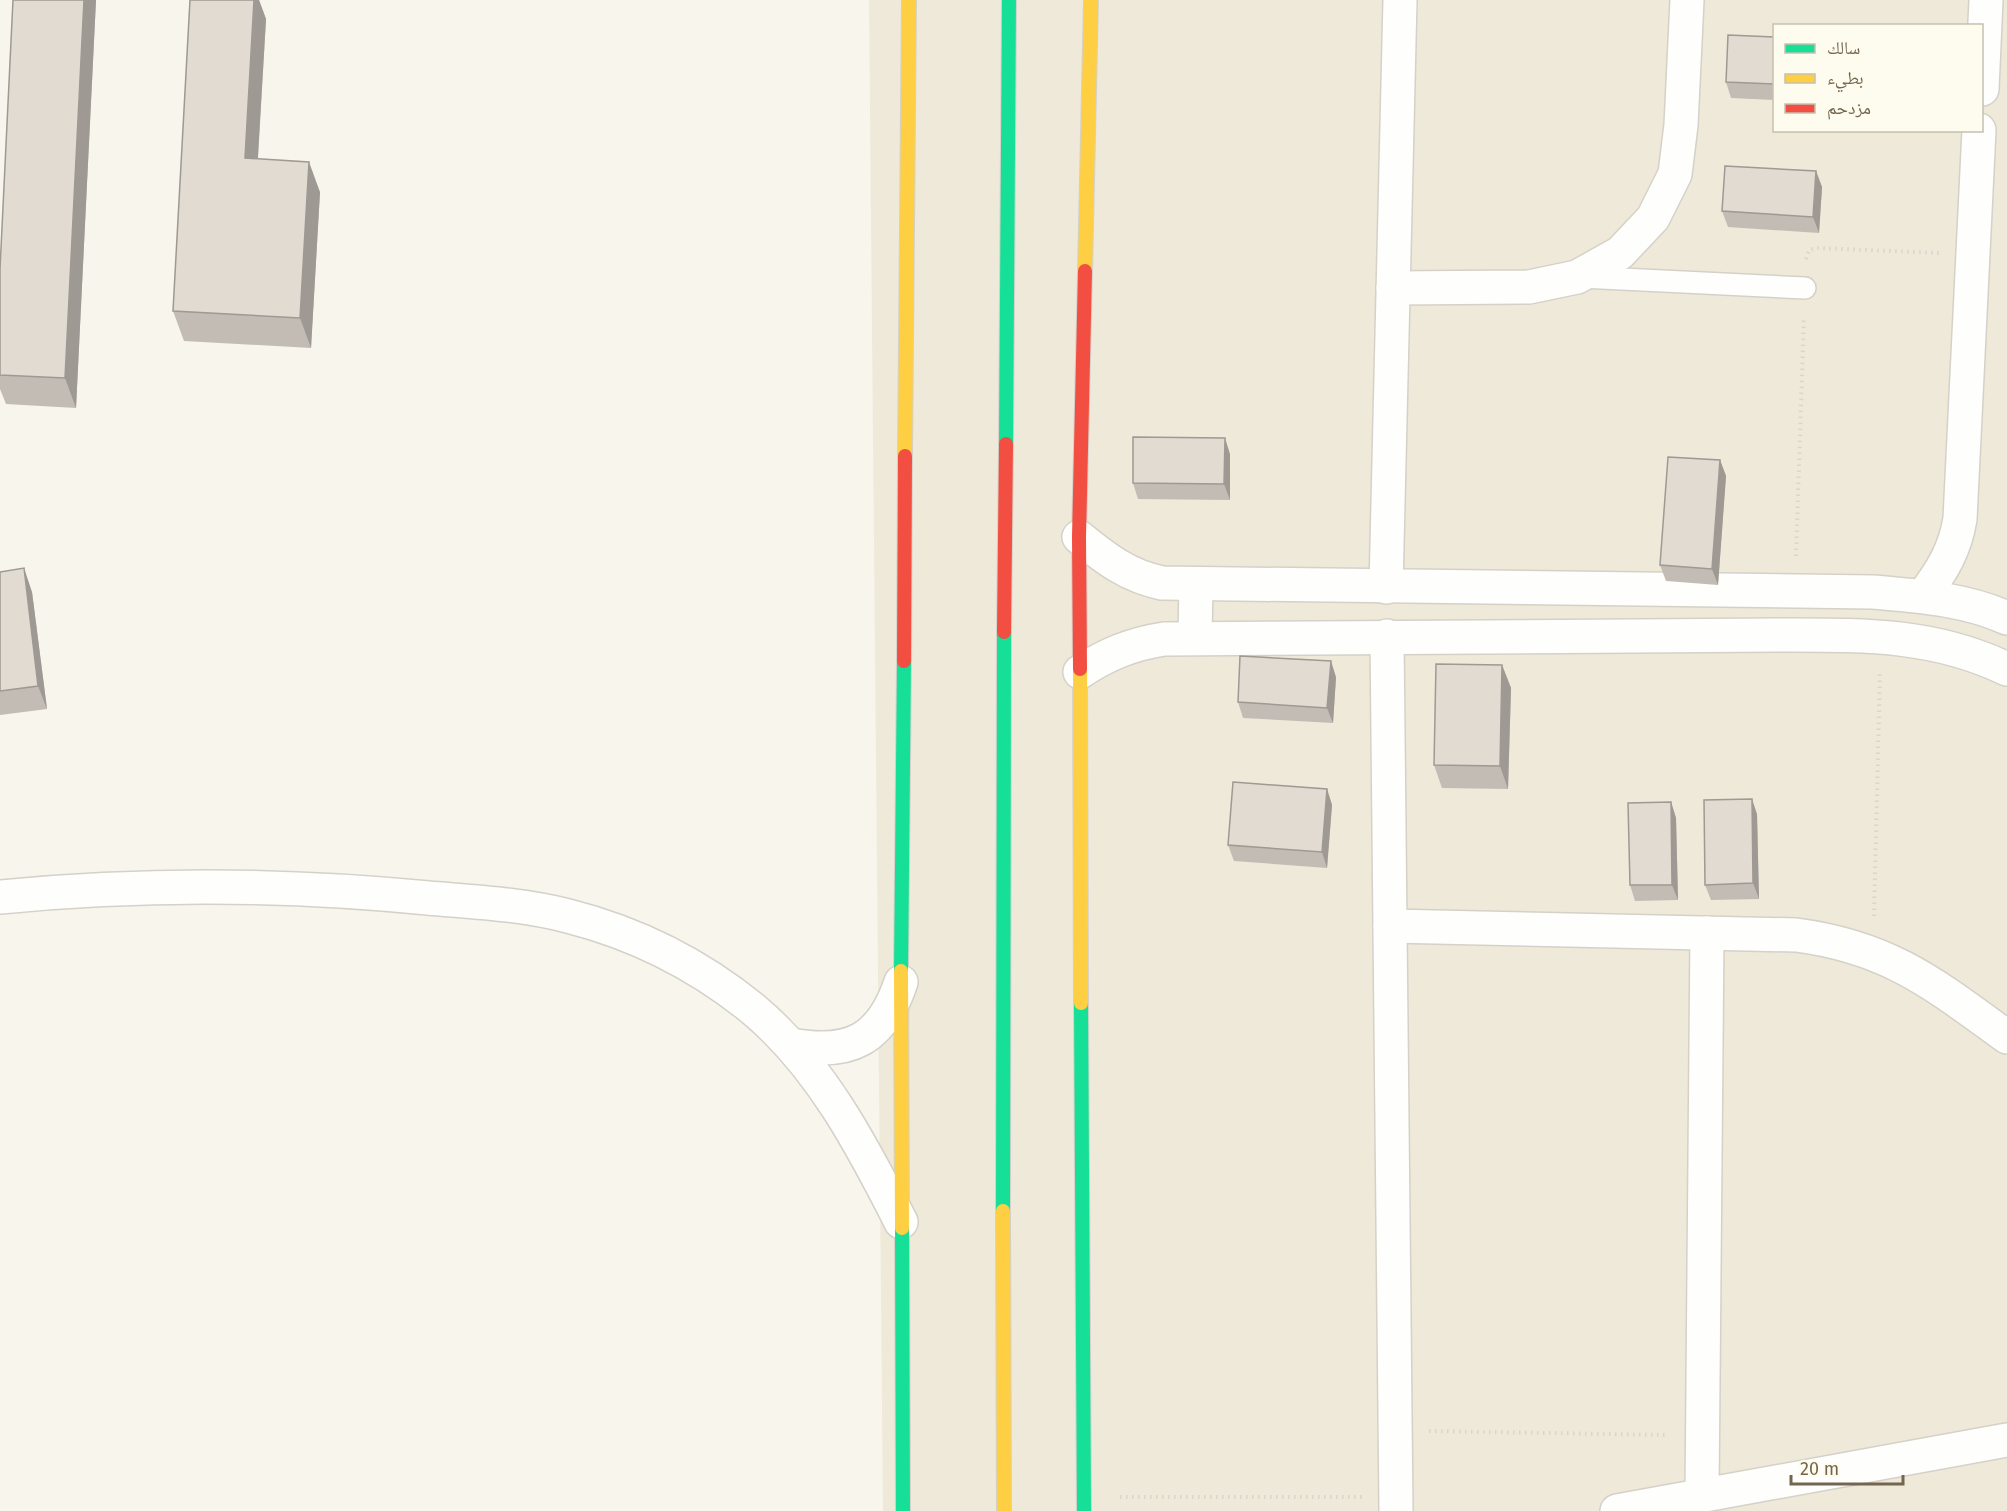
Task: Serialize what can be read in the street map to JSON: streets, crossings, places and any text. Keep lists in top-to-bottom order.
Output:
{
  "legend": ["سالك", "بطيء", "مزدحم"],
  "scale_bar": "20 m"
}
